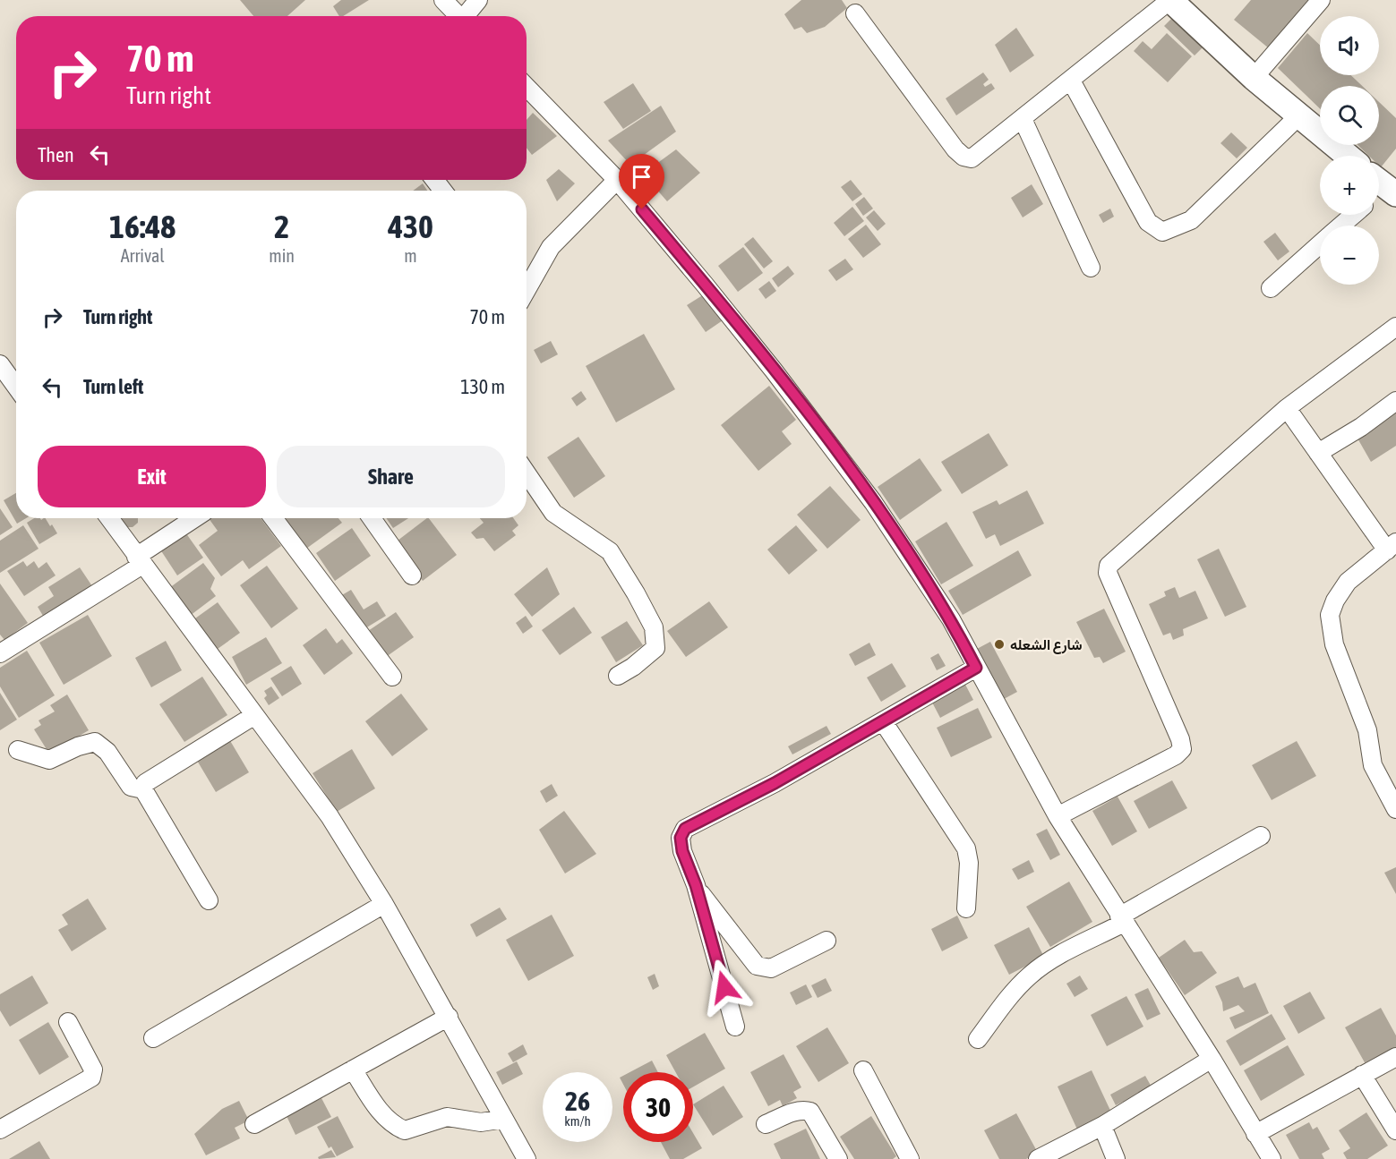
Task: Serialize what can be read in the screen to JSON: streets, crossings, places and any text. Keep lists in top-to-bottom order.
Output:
{
  "places": ["شارع الشعله"],
  "page": {
    "map_buttons": ["+", "−"],
    "turn": ["70 m", "Turn right"],
    "then": "Then",
    "eta": [
      "16:48",
      "Arrival",
      "2",
      "min",
      "430",
      "m"
    ],
    "list": [
      {
        "name": "Turn right",
        "value": "70 m"
      },
      {
        "name": "Turn left",
        "value": "130 m"
      }
    ],
    "buttons": ["Exit", "Share"],
    "speed": "26 km/h",
    "limit": "30"
  }
}
